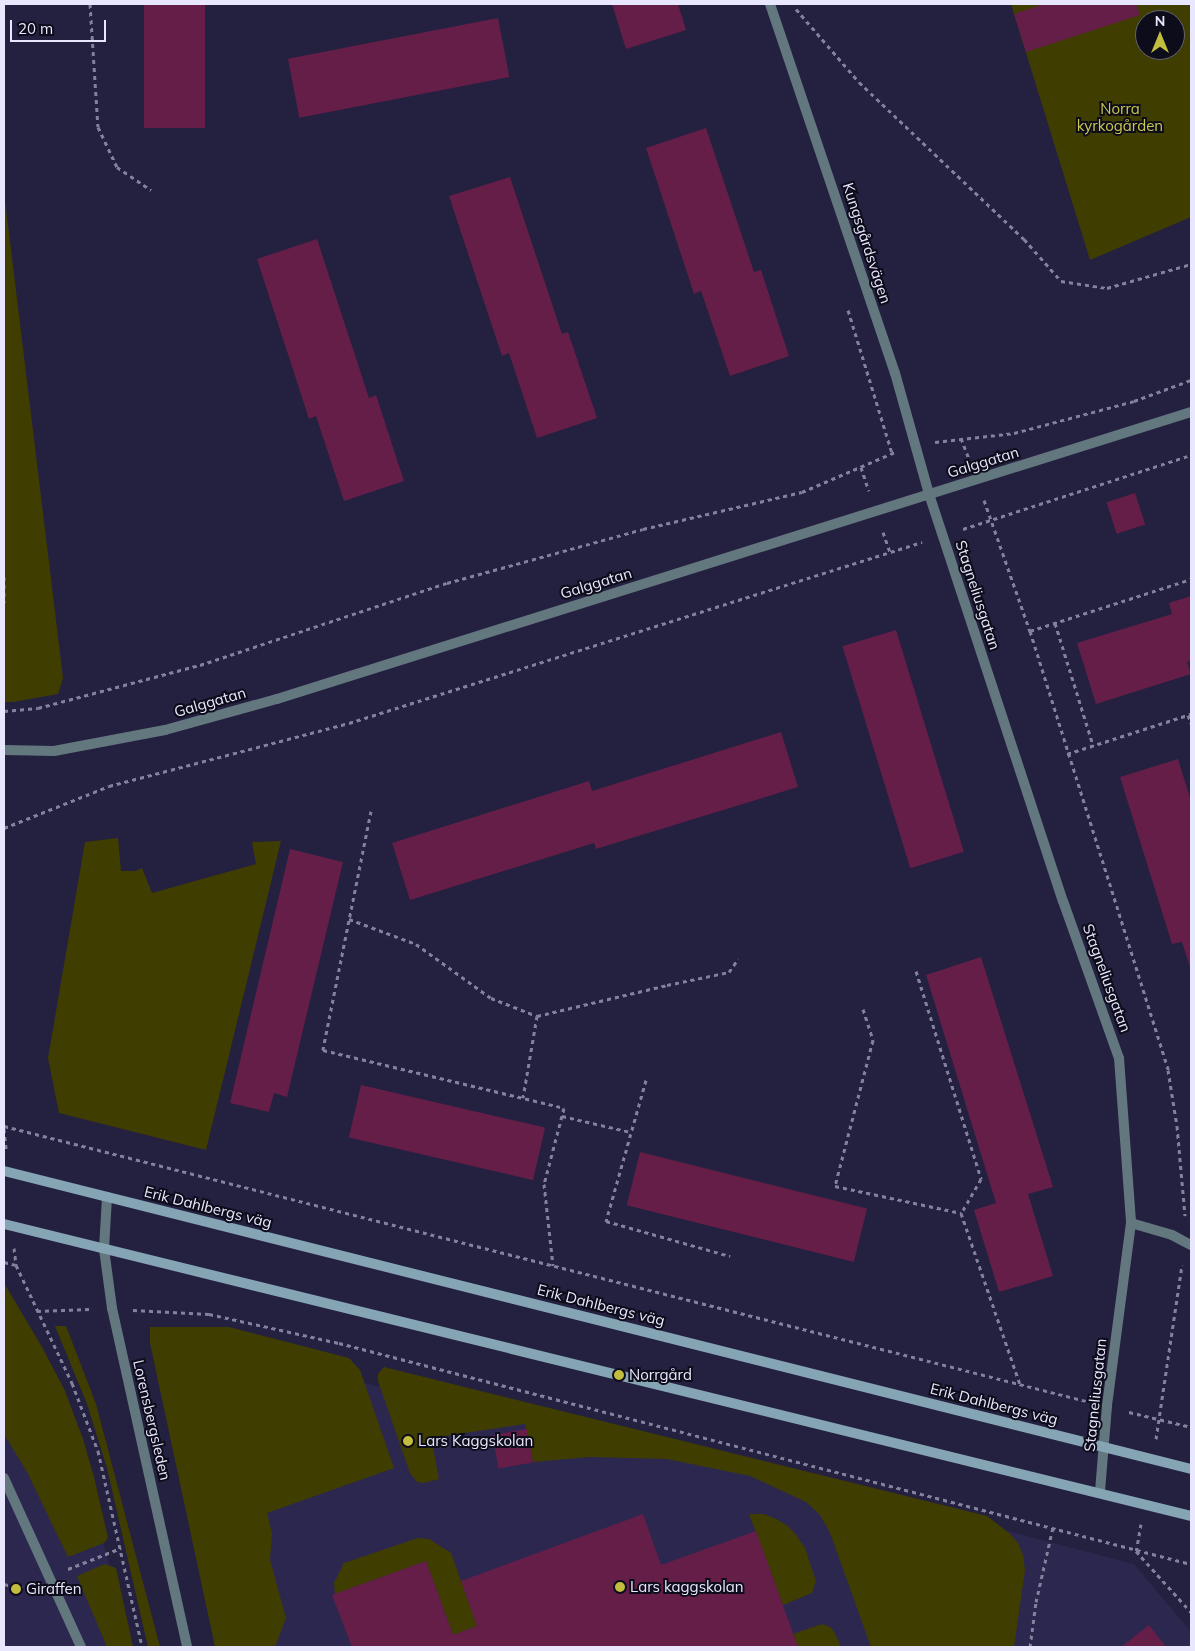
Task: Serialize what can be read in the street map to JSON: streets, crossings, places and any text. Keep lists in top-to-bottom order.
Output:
{
  "streets": {
    "main road": ["Erik Dahlbergs väg"],
    "street": [
      "Kungsgårdsvägen",
      "Galggatan",
      "Stagneliusgatan",
      "Lorensbergsleden"
    ]
  },
  "crossings": [
    ["Kungsgårdsvägen", "Galggatan"],
    ["Kungsgårdsvägen", "Stagneliusgatan"],
    ["Galggatan", "Stagneliusgatan"],
    ["Stagneliusgatan", "Erik Dahlbergs väg"],
    ["Erik Dahlbergs väg", "Lorensbergsleden"]
  ],
  "parks": ["Norra kyrkogården"],
  "places": [
    "Norrgård",
    "Lars Kaggskolan",
    "Lars kaggskolan",
    "Giraffen"
  ],
  "scale_bar": "20 m",
  "north": "top"
}
